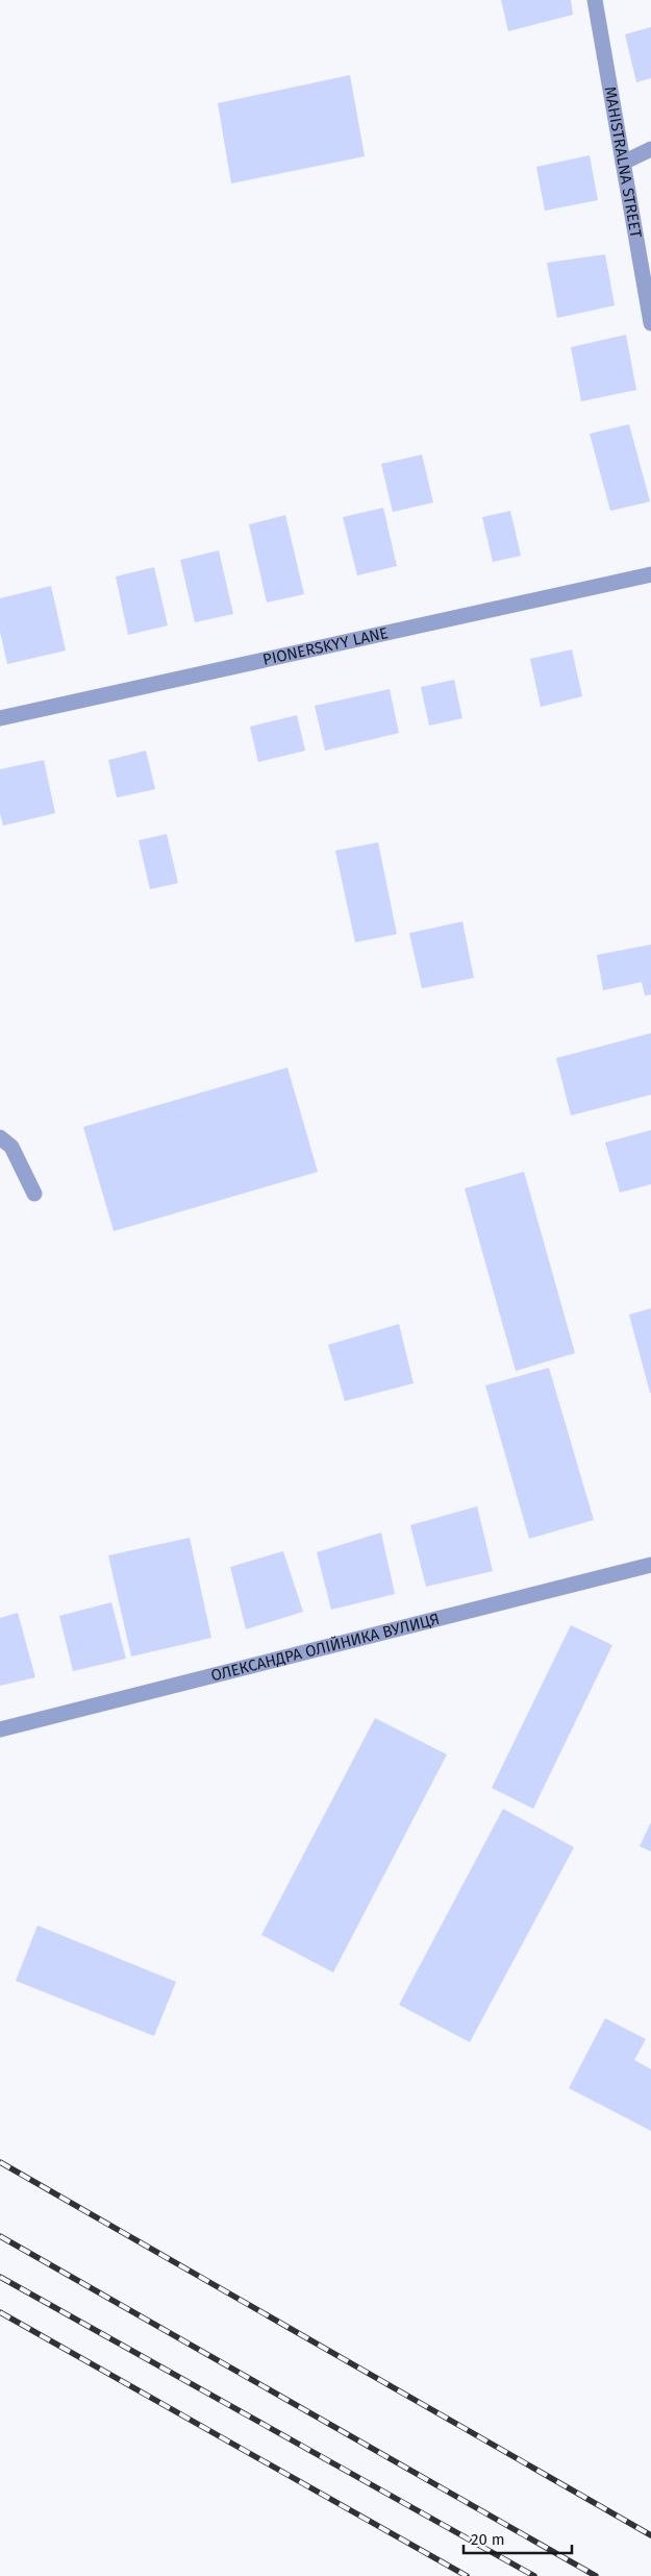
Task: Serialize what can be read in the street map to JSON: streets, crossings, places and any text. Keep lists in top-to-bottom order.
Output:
{
  "streets": {
    "street": ["MAHISTRALNA STREET", "PIONERSKYY LANE", "ОЛЕКСАНДРА ОЛІЙНИКА ВУЛИЦЯ"]
  },
  "scale_bar": "20 m"
}
